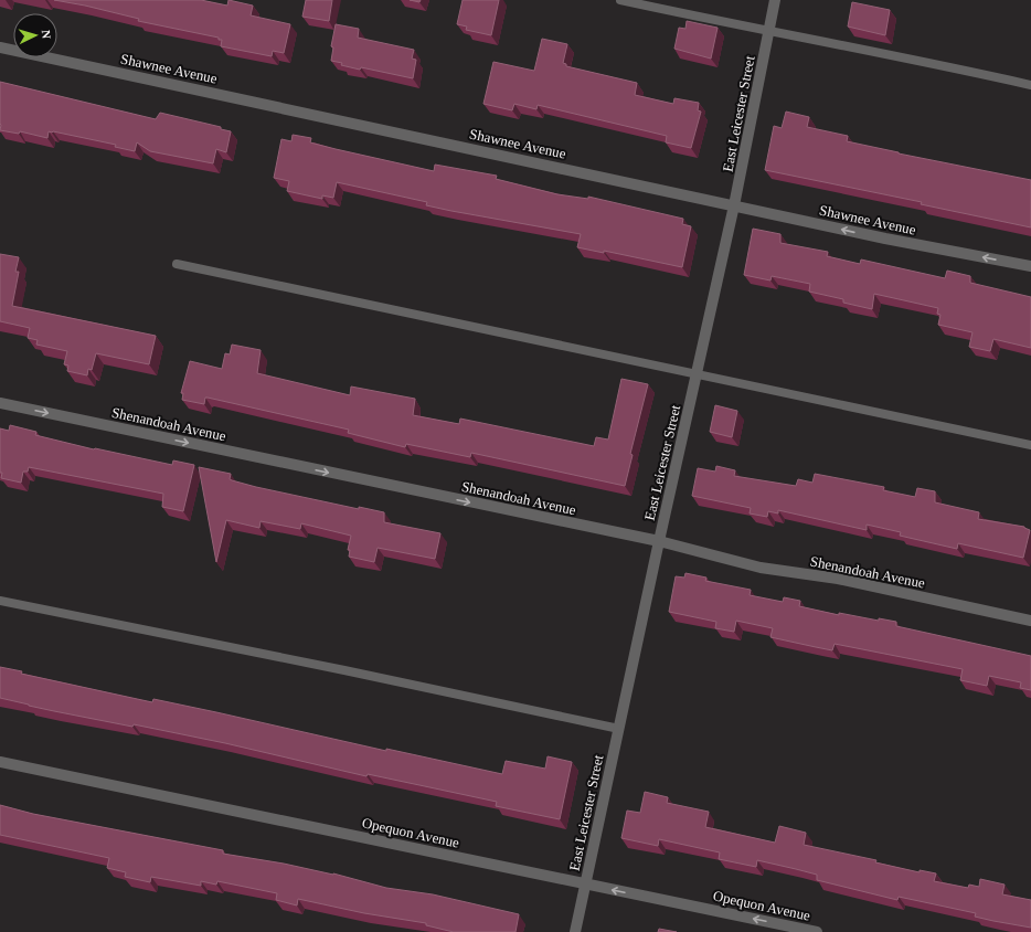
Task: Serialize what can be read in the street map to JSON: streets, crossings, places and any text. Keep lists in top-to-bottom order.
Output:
{
  "streets": {
    "street": [
      "Shawnee Avenue",
      "East Leicester Street",
      "Shenandoah Avenue",
      "Opequon Avenue"
    ]
  },
  "crossings": [
    ["Shawnee Avenue", "East Leicester Street"],
    ["East Leicester Street", "Shenandoah Avenue"],
    ["East Leicester Street", "Opequon Avenue"]
  ],
  "one_way": ["Shenandoah Avenue"],
  "north": "right"
}
